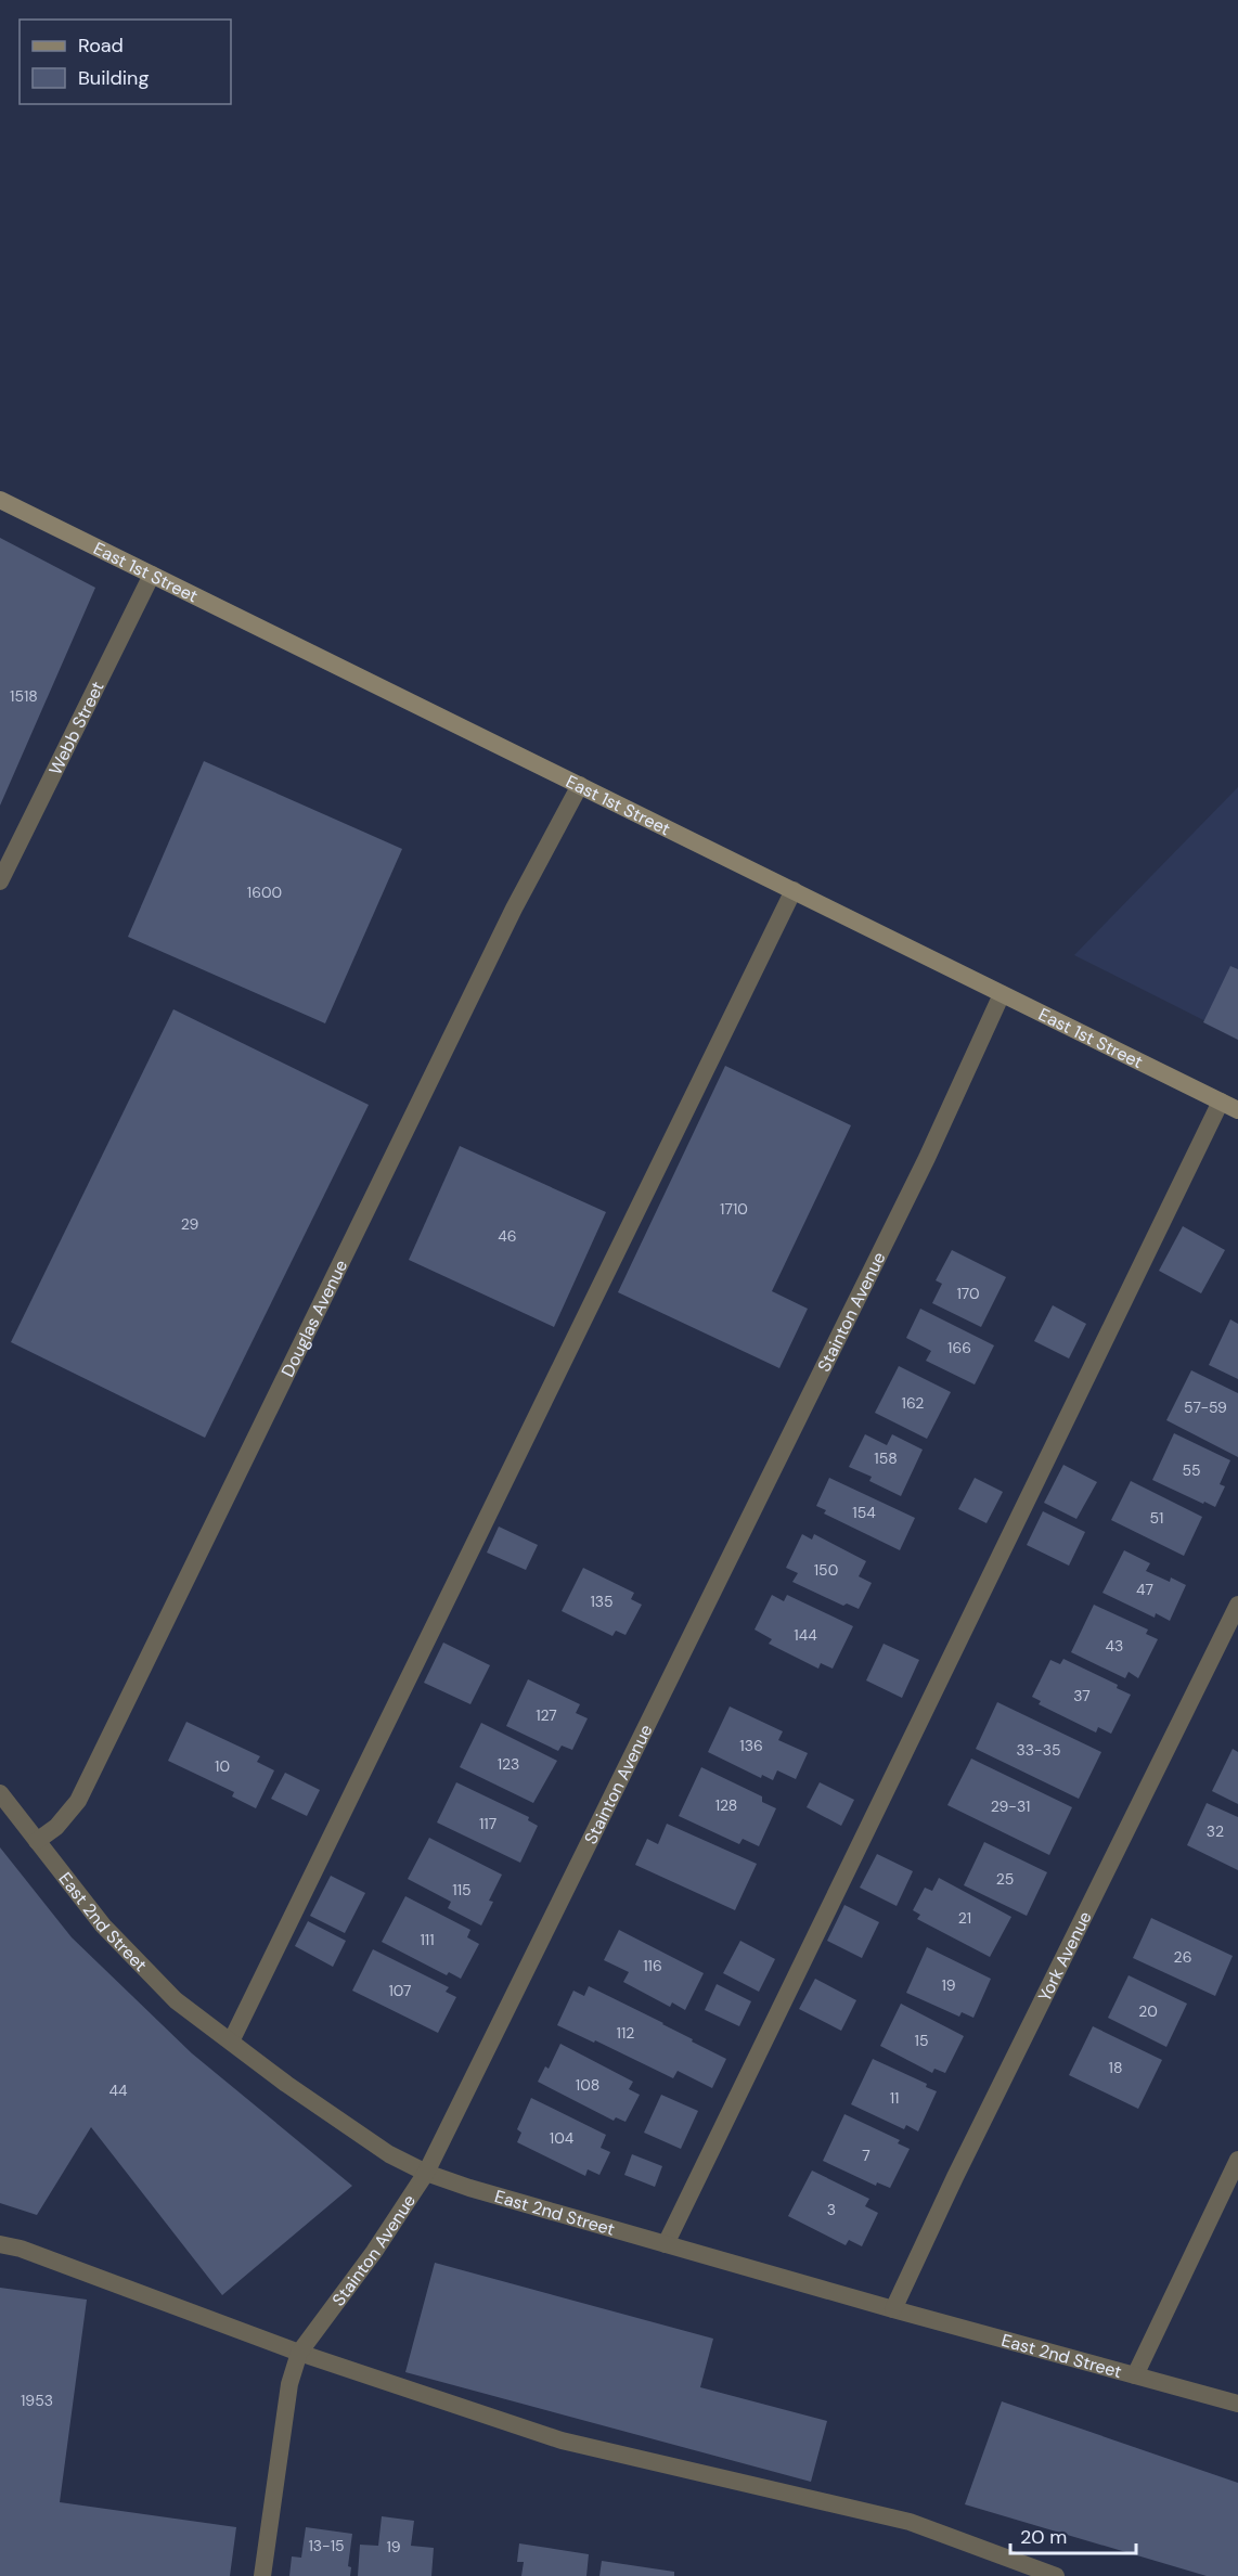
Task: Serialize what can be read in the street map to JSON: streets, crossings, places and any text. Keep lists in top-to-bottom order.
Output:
{
  "streets": {
    "main road": ["East 1st Street"],
    "street": [
      "Webb Street",
      "Stainton Avenue",
      "Douglas Avenue",
      "East 2nd Street",
      "York Avenue"
    ]
  },
  "crossings": [
    ["East 1st Street", "Webb Street"],
    ["East 1st Street", "Stainton Avenue"],
    ["East 1st Street", "Douglas Avenue"],
    ["Stainton Avenue", "East 2nd Street"],
    ["Douglas Avenue", "East 2nd Street"],
    ["East 2nd Street", "York Avenue"]
  ],
  "house_numbers": [
    "1518",
    "1600",
    "1710",
    "29",
    "46",
    "170",
    "166",
    "162",
    "57-59",
    "158",
    "55",
    "154",
    "51",
    "150",
    "47",
    "135",
    "144",
    "43",
    "37",
    "127",
    "136",
    "33-35",
    "123",
    "10",
    "128",
    "29-31",
    "117",
    "32",
    "25",
    "115",
    "21",
    "111",
    "26",
    "116",
    "19",
    "107",
    "20",
    "112",
    "15",
    "18",
    "108",
    "44",
    "11",
    "104",
    "7",
    "3",
    "1953",
    "13-15",
    "19"
  ],
  "legend": ["Road", "Building"],
  "scale_bar": "20 m"
}
